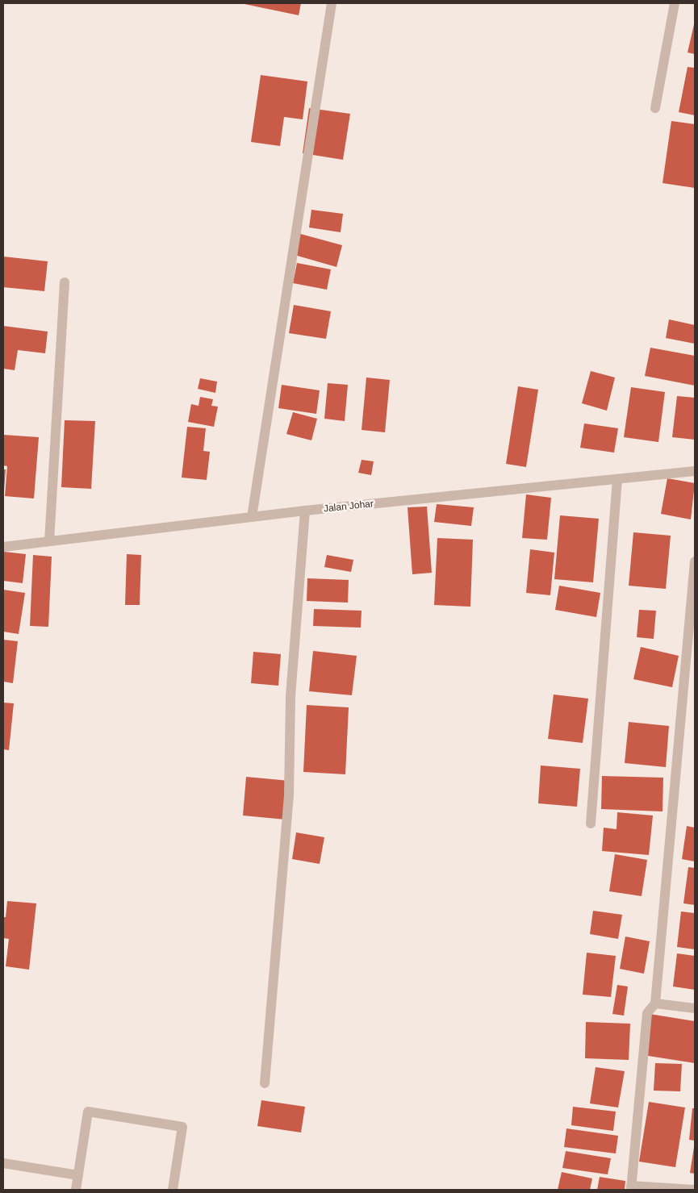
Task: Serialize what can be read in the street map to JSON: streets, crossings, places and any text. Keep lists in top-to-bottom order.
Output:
{
  "streets": {
    "street": ["Jalan Johar"]
  }
}
